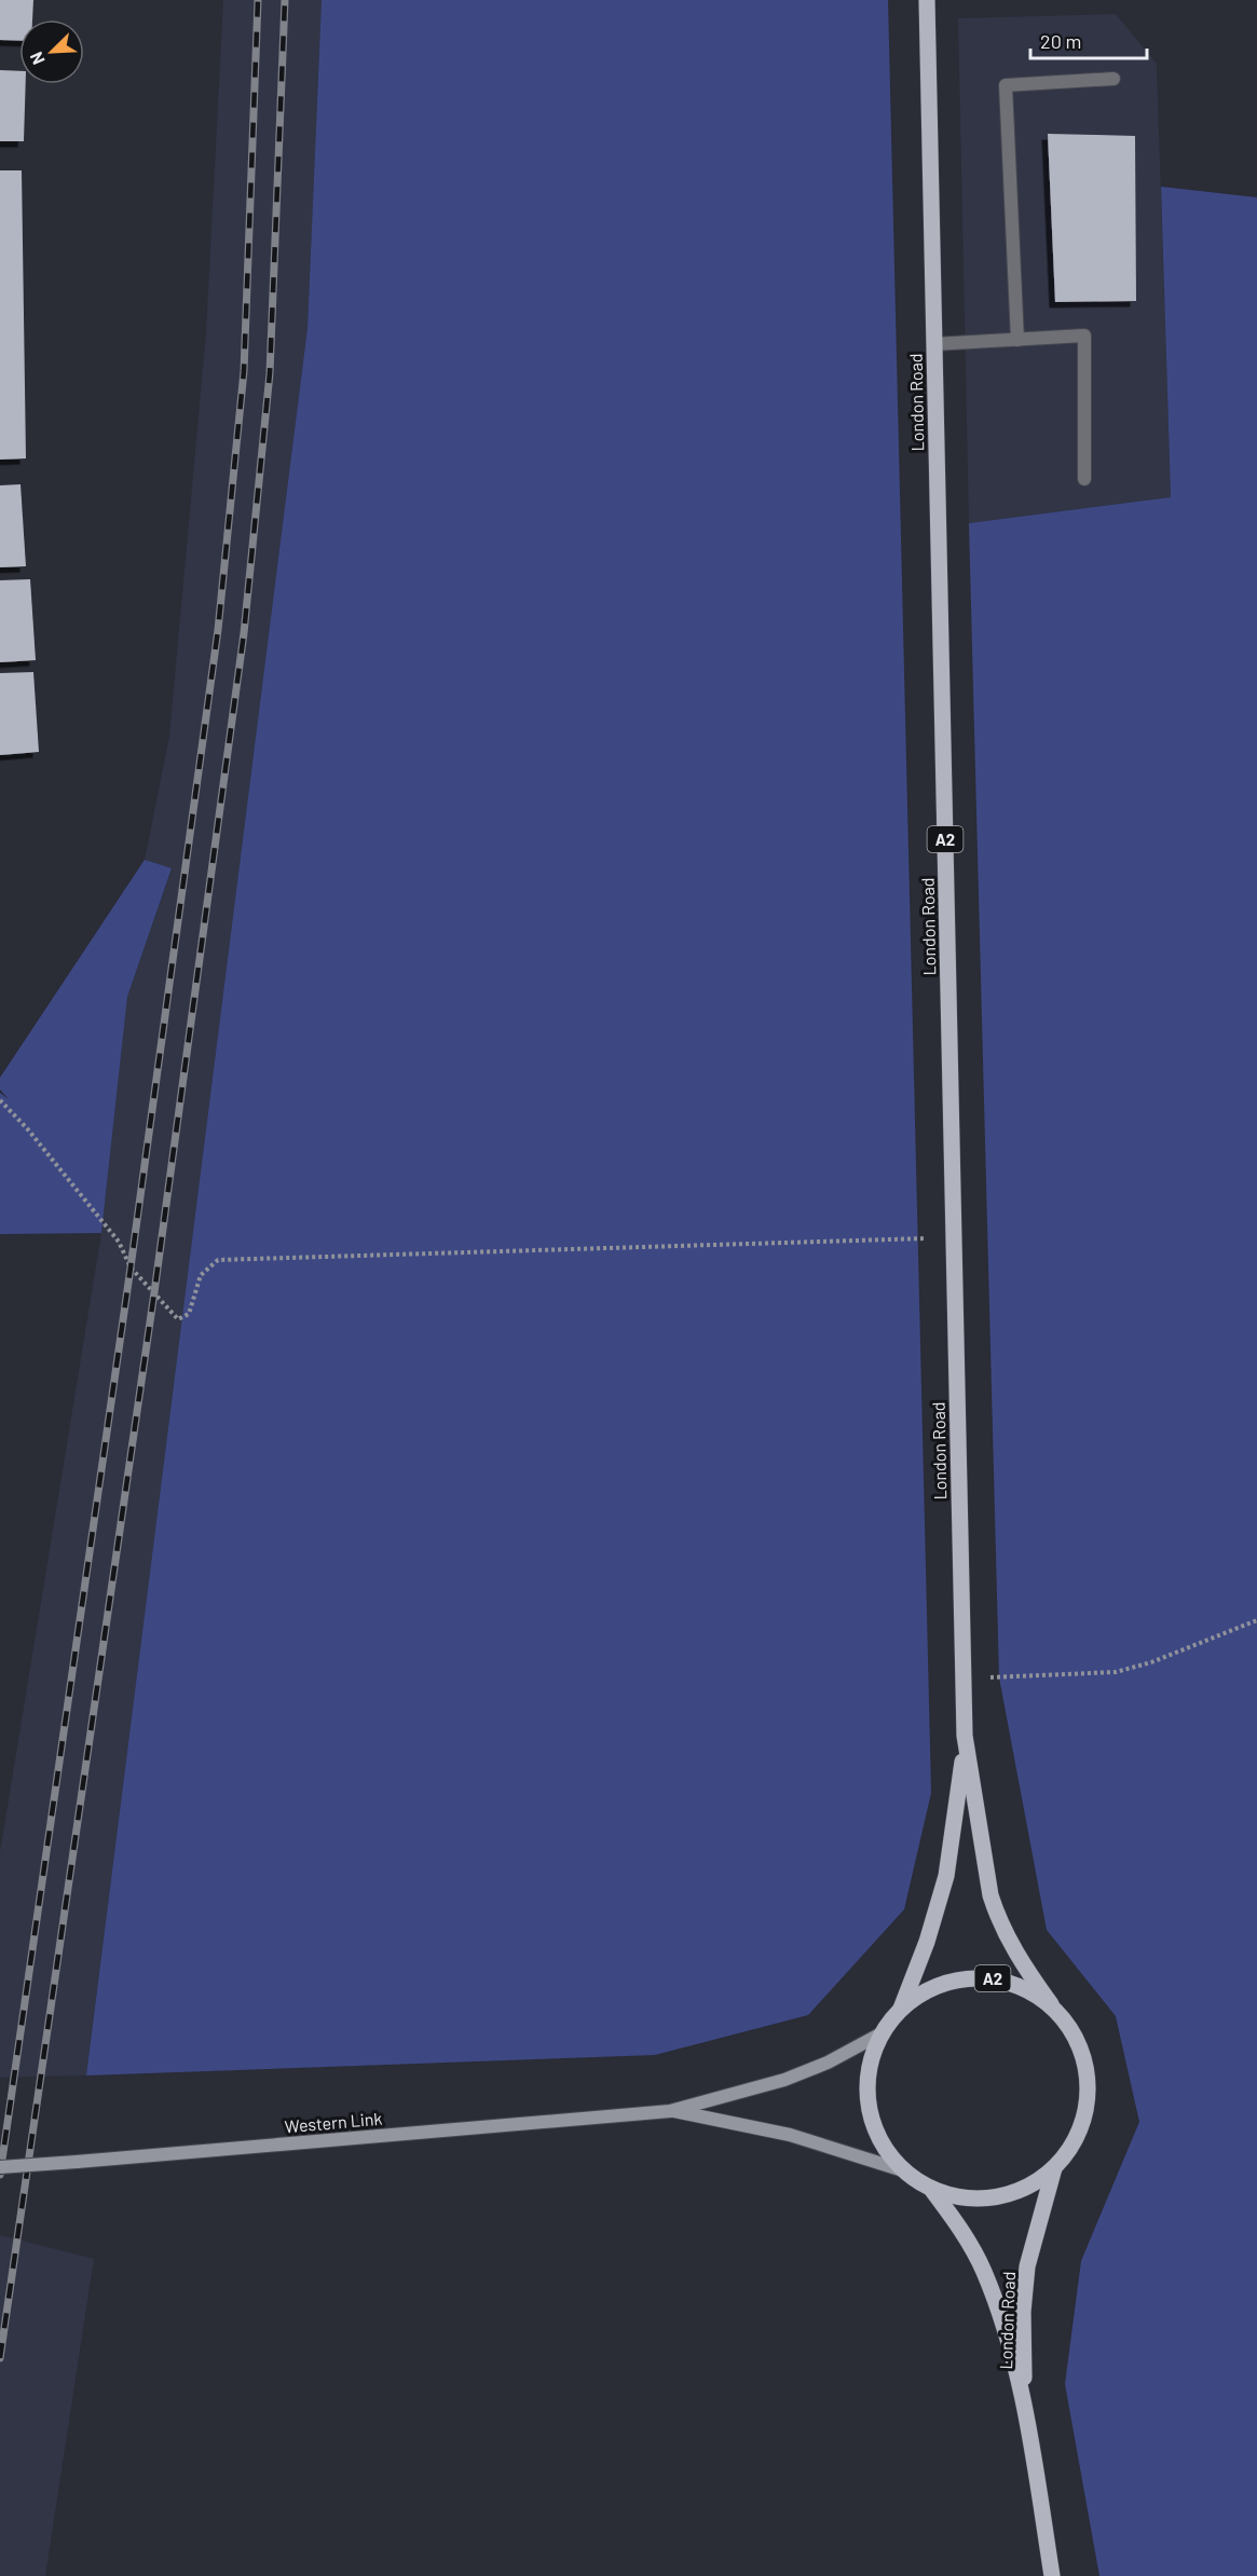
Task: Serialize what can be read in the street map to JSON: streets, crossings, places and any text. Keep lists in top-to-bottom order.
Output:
{
  "streets": {
    "main road": ["London Road", "A2", "Western Link"]
  },
  "crossings": [
    ["London Road", "Western Link"]
  ],
  "scale_bar": "20 m",
  "north": "bottom left"
}
